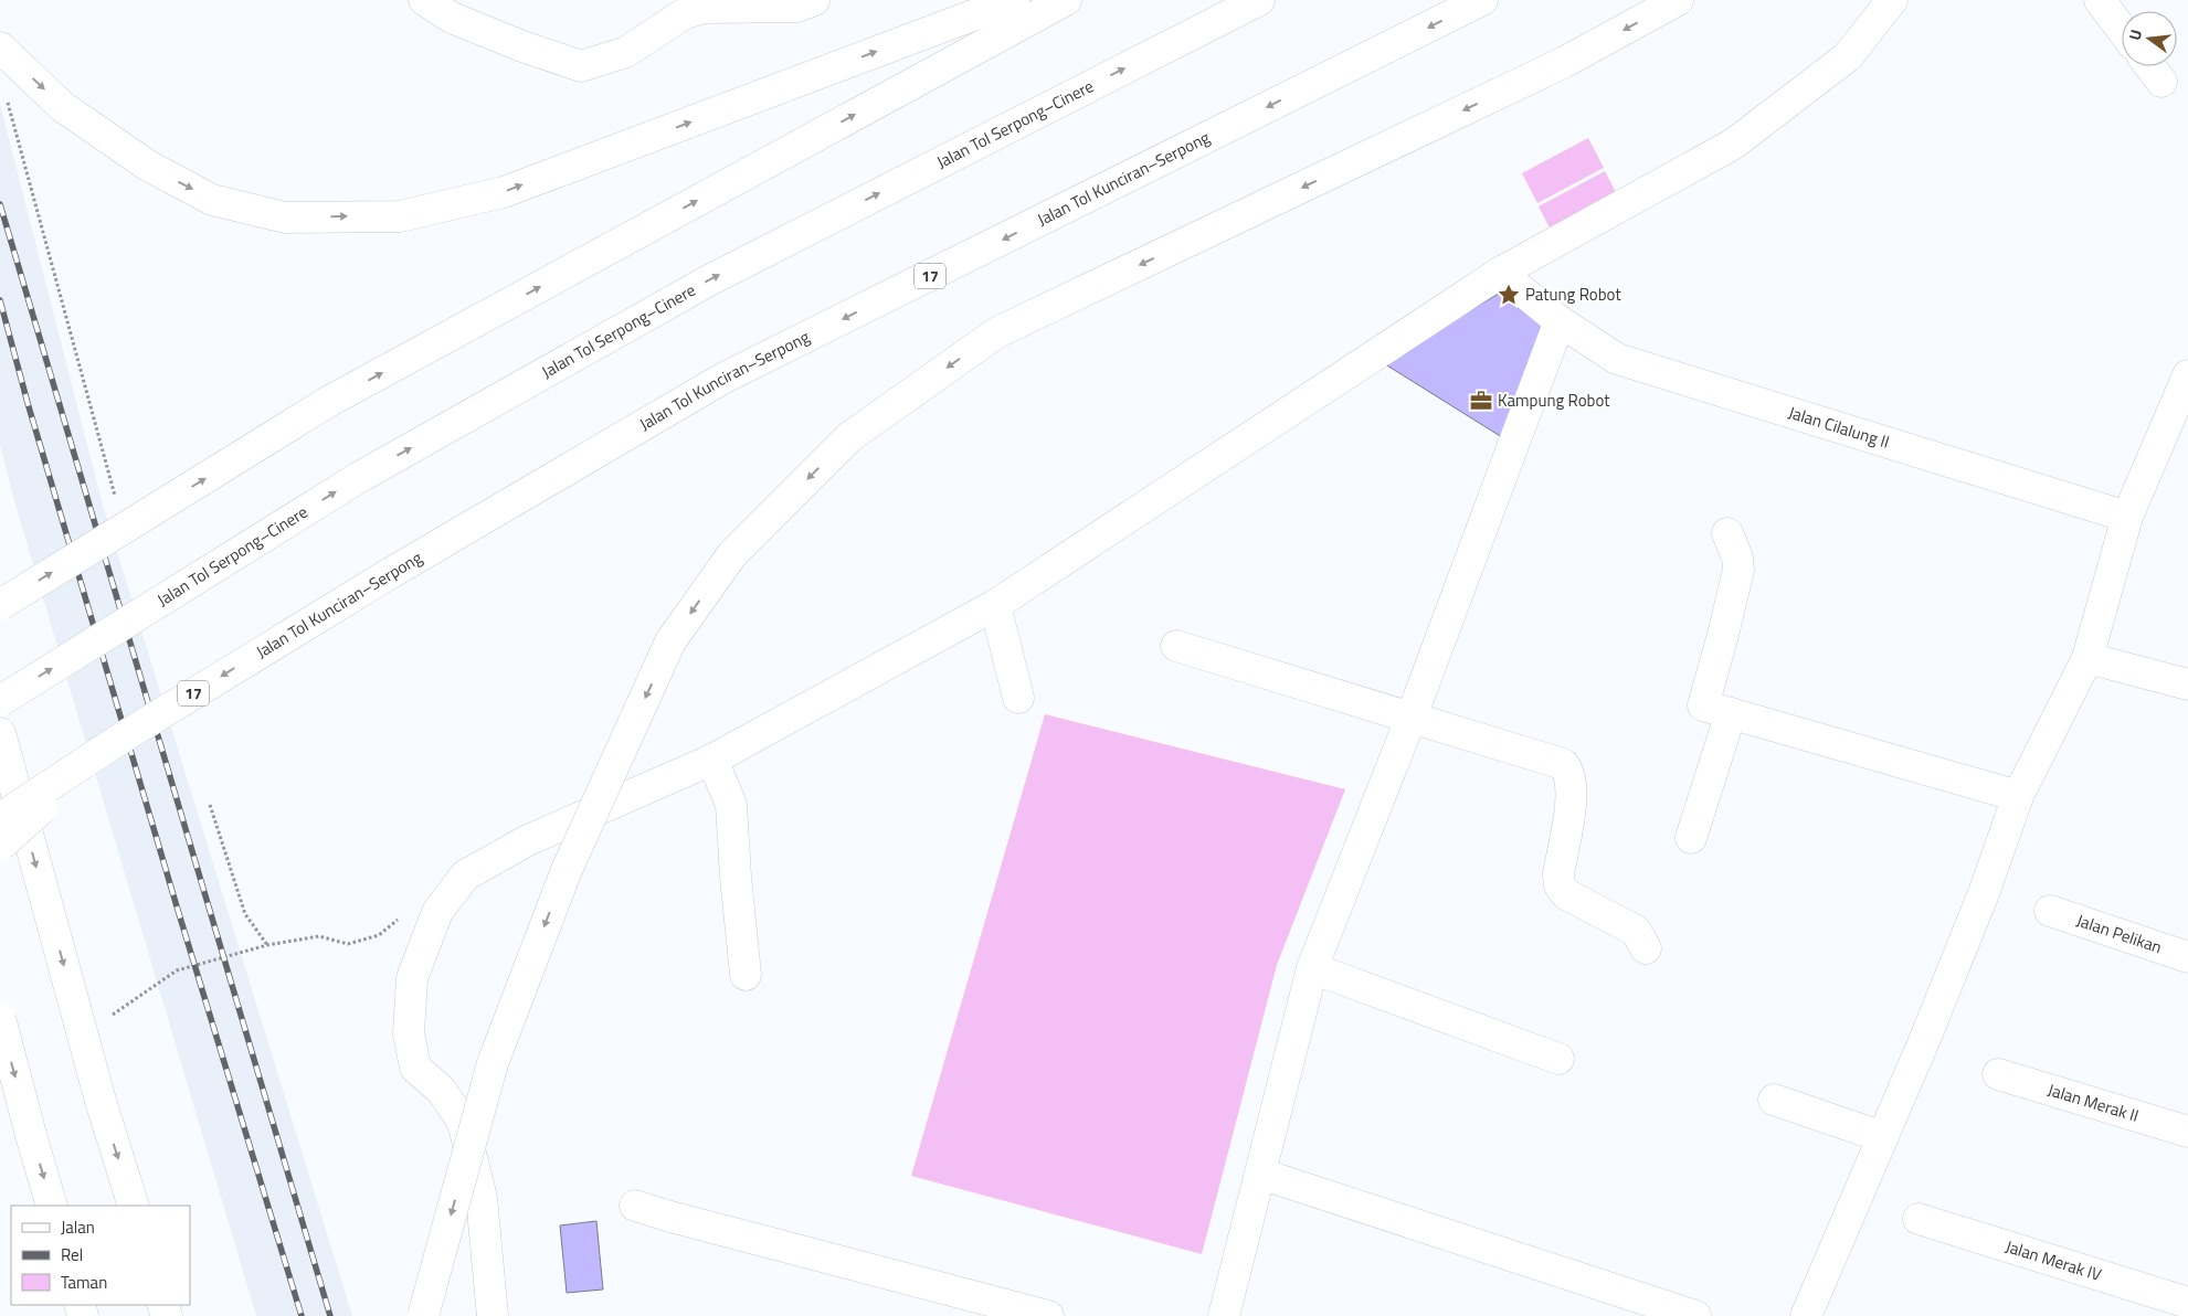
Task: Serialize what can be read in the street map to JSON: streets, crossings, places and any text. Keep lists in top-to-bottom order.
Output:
{
  "streets": {
    "main road": [
      "Jalan Tol Serpong–Cinere",
      "Jalan Tol Kunciran–Serpong",
      "17",
      "Jalan Cilalung II",
      "Jalan Pelikan",
      "Jalan Merak II",
      "Jalan Merak IV"
    ]
  },
  "places": {
    "place": ["Patung Robot"],
    "office": ["Kampung Robot"]
  },
  "legend": ["Jalan", "Rel", "Taman"],
  "north": "left"
}
